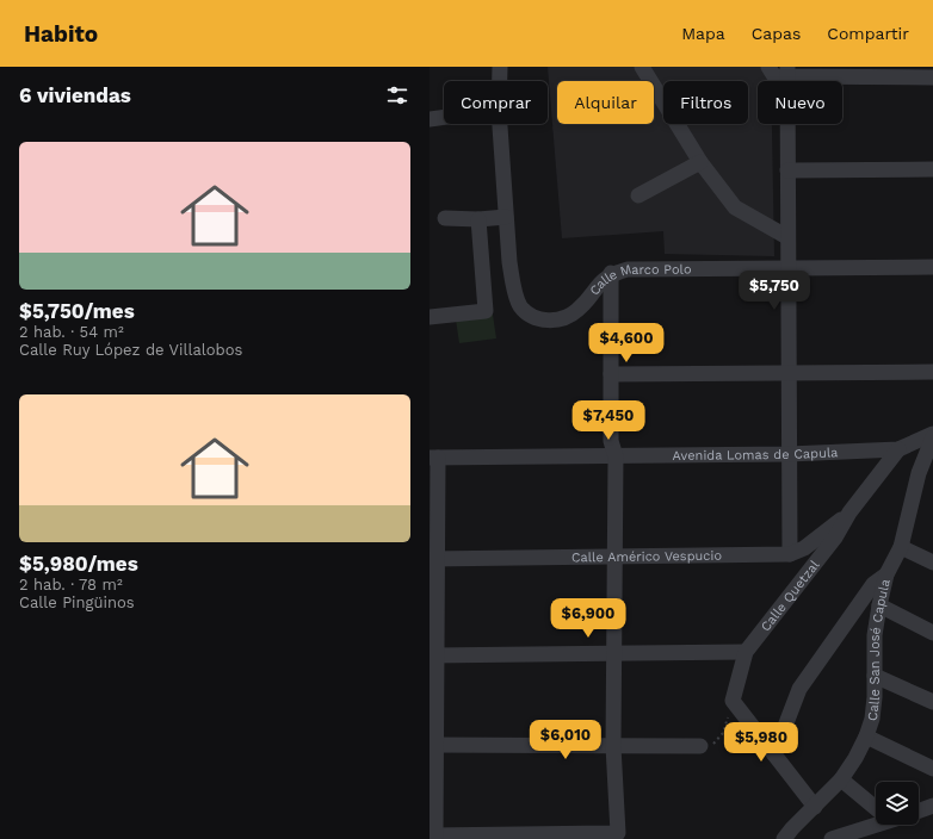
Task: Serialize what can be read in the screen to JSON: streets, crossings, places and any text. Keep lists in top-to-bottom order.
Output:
{
  "streets": {
    "street": [
      "Calle Marco Polo",
      "Avenida Lomas de Capula",
      "Calle Américo Vespucio",
      "Calle Quetzal",
      "Calle San José Capula"
    ]
  },
  "crossings": [
    ["Avenida Lomas de Capula", "Calle Quetzal"],
    ["Calle Américo Vespucio", "Calle Quetzal"]
  ],
  "page": {
    "header": "Habito",
    "nav": ["Mapa", "Capas", "Compartir"],
    "heading": "6 viviendas",
    "chip": [
      "Comprar",
      "Alquilar",
      "Filtros",
      "Nuevo"
    ],
    "list": [
      {
        "name": "$5,750/mes",
        "note": "2 hab. · 54 m² · Calle Ruy López de Villalobos"
      },
      {
        "name": "$5,980/mes",
        "note": "2 hab. · 78 m² · Calle Pingüinos"
      }
    ],
    "price": [
      "$5,750",
      "$4,600",
      "$7,450",
      "$6,900",
      "$6,010",
      "$5,980"
    ]
  }
}
